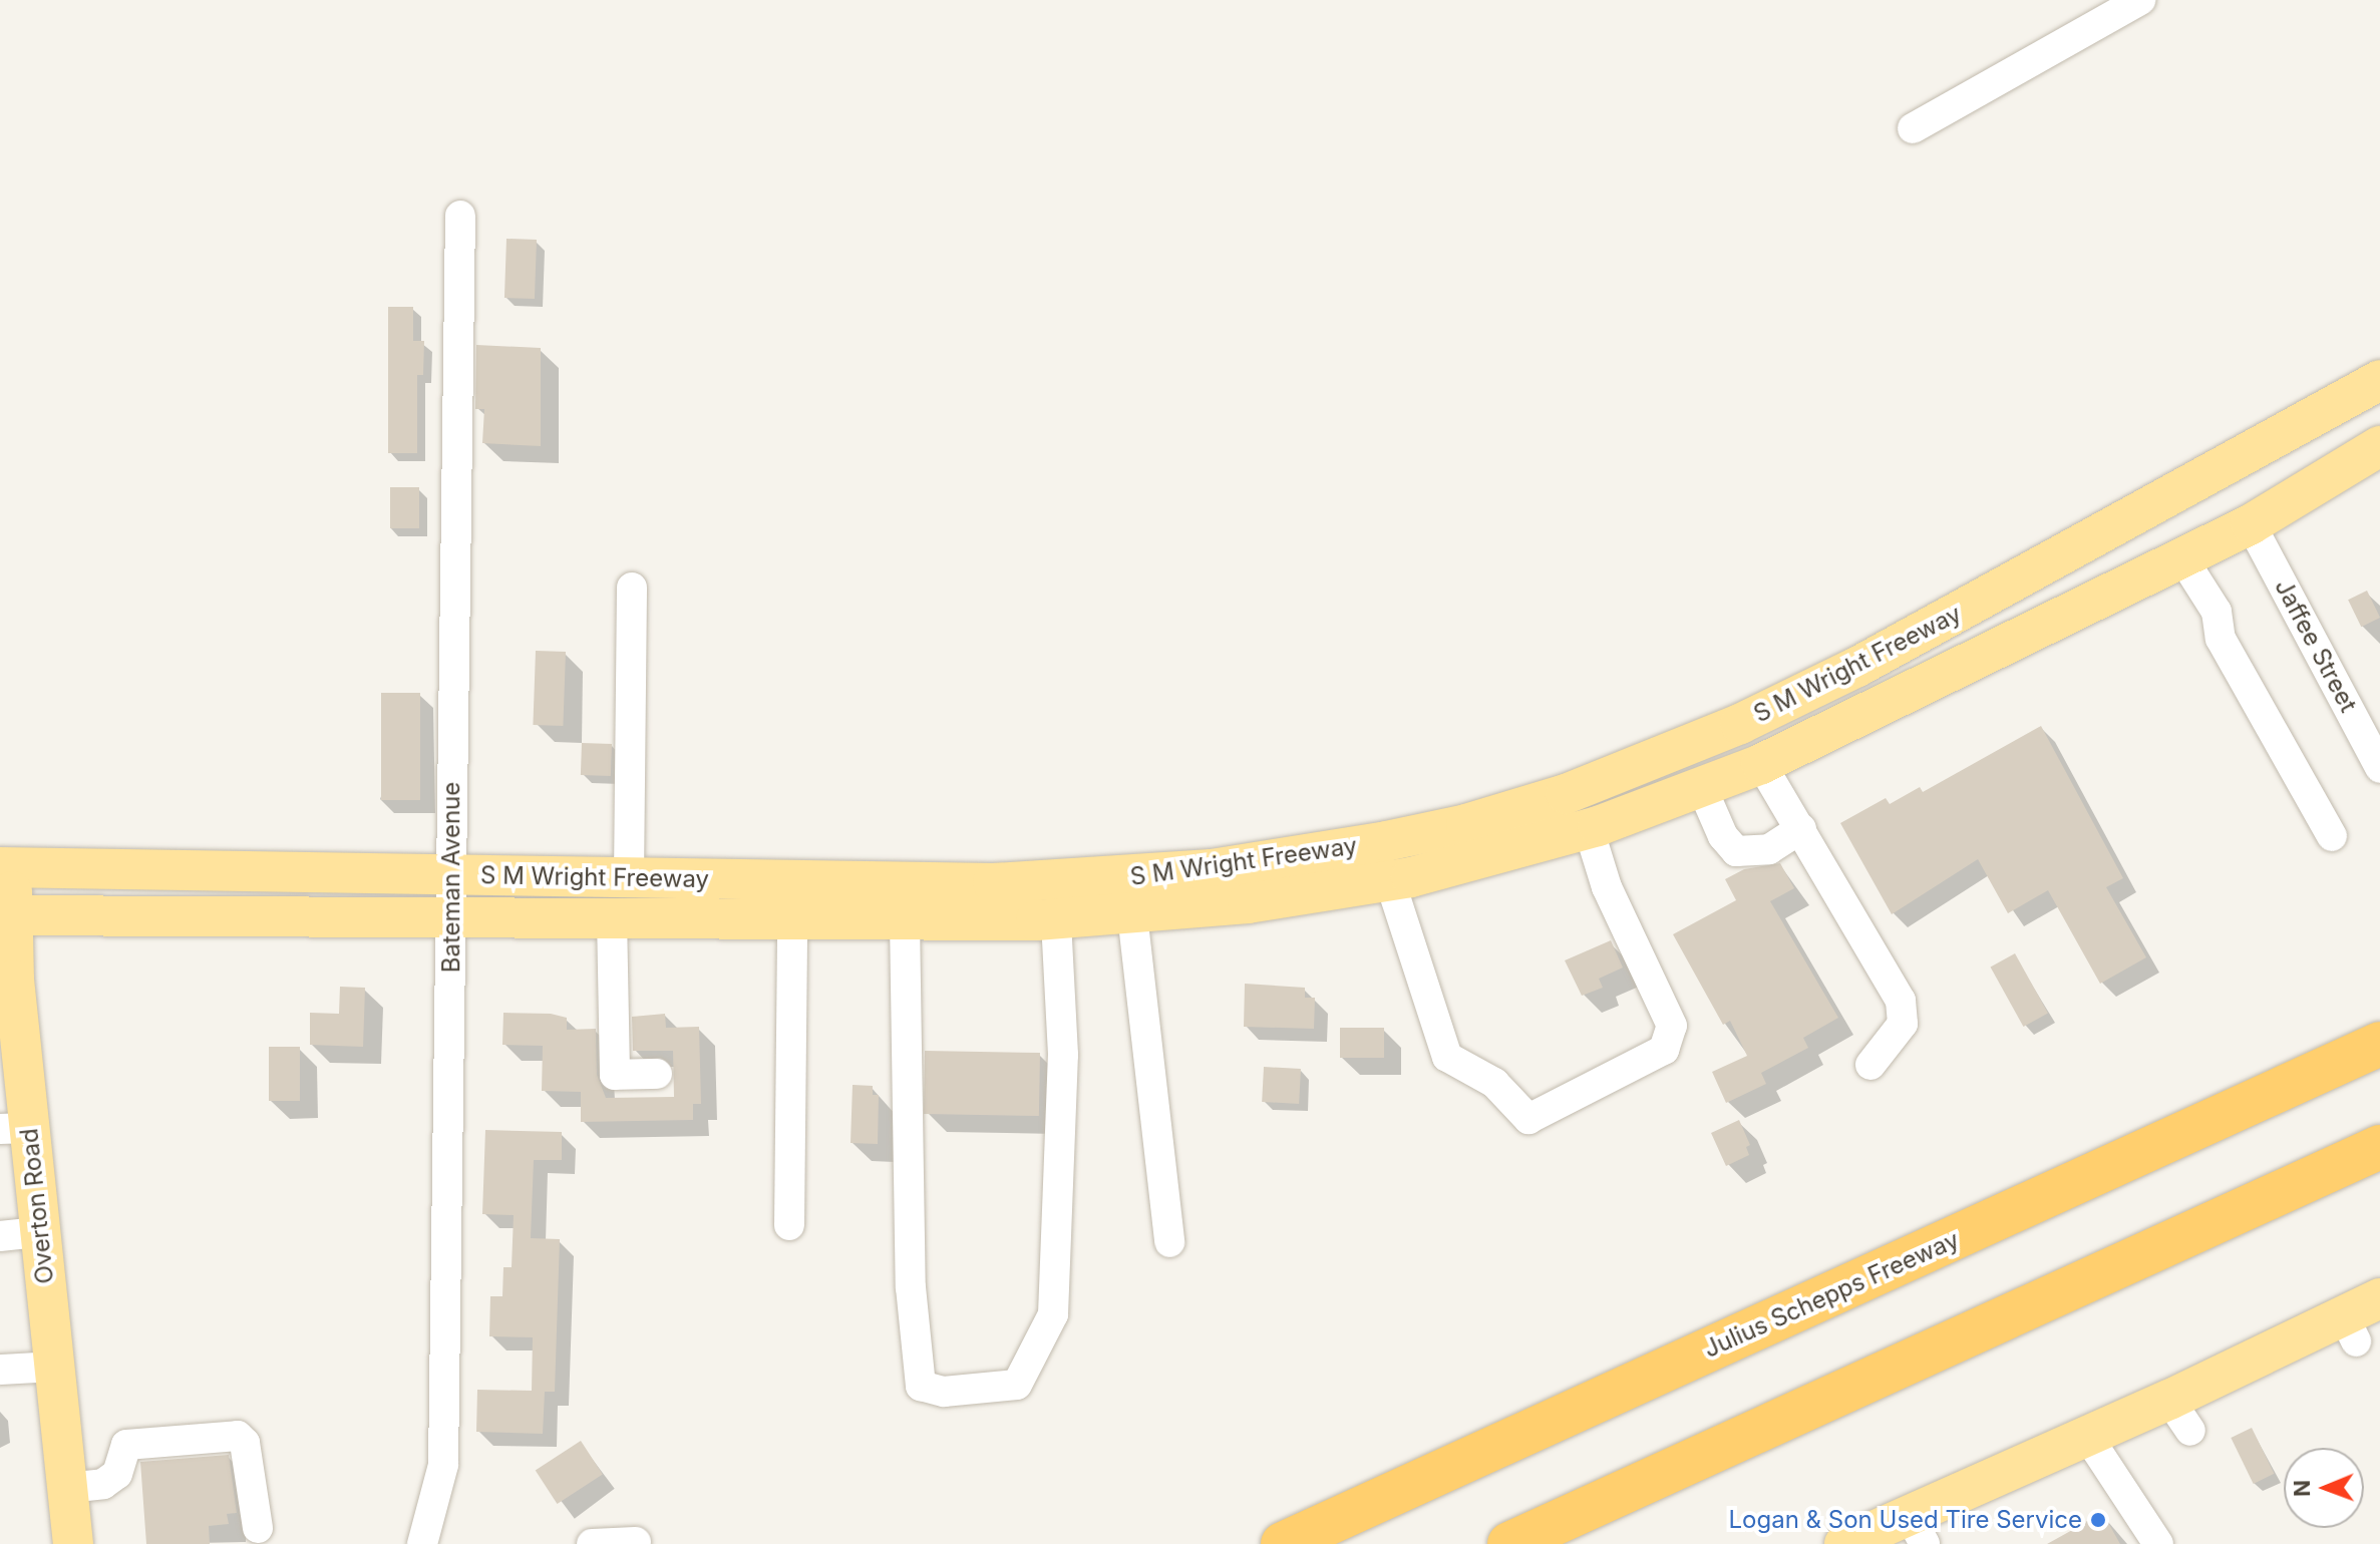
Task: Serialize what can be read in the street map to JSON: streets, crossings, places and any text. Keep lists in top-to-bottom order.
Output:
{
  "streets": {
    "highway": ["Julius Schepps Freeway"],
    "main road": ["S M Wright Freeway", "Overton Road"],
    "street": ["Jaffee Street", "Bateman Avenue"]
  },
  "crossings": [
    ["Jaffee Street", "S M Wright Freeway"],
    ["S M Wright Freeway", "Bateman Avenue"],
    ["S M Wright Freeway", "Overton Road"]
  ],
  "places": ["Logan & Son Used Tire Service"],
  "north": "left"
}
